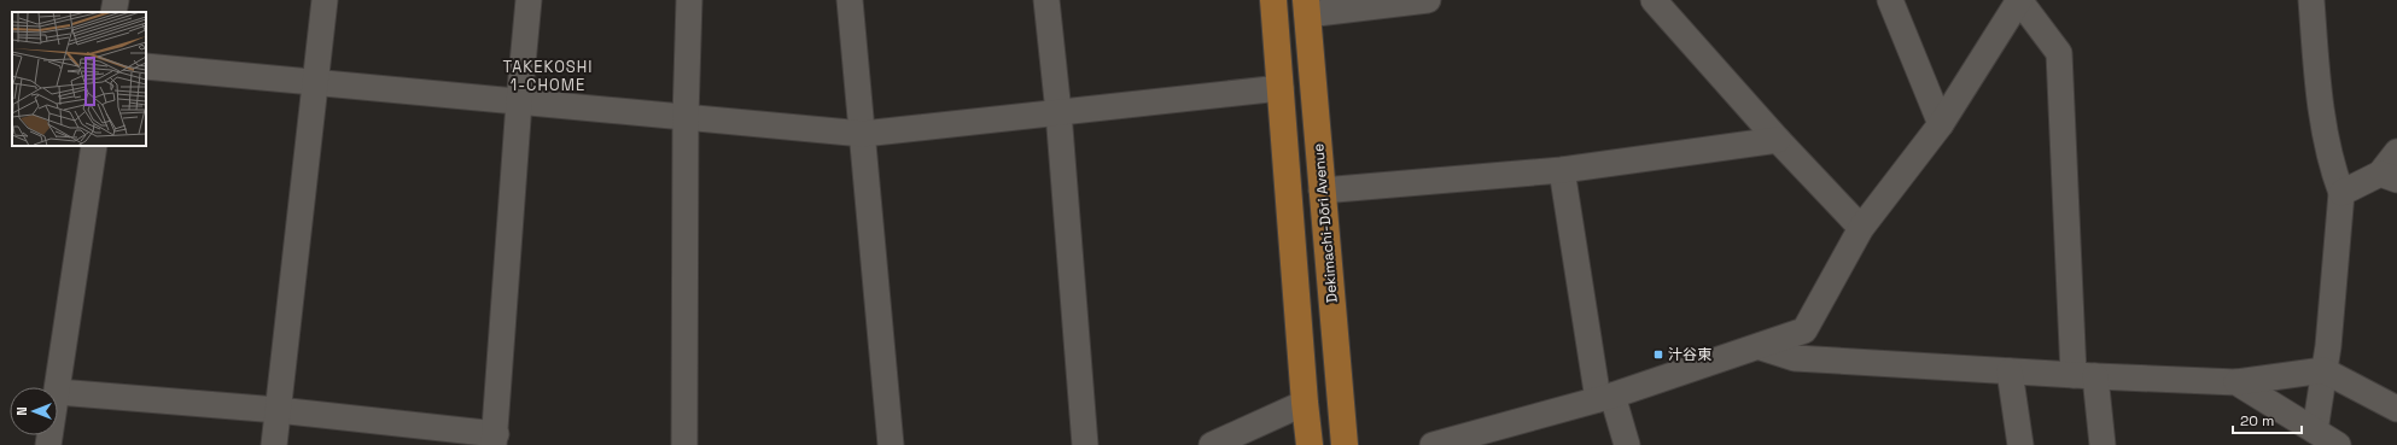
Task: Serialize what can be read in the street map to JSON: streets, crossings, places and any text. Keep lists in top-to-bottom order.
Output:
{
  "streets": {
    "main road": ["Dekimachi-Dōri Avenue"]
  },
  "districts": ["TAKEKOSHI 1-CHOME"],
  "places": {
    "transit": ["汁谷東"]
  },
  "scale_bar": "20 m",
  "north": "left"
}
